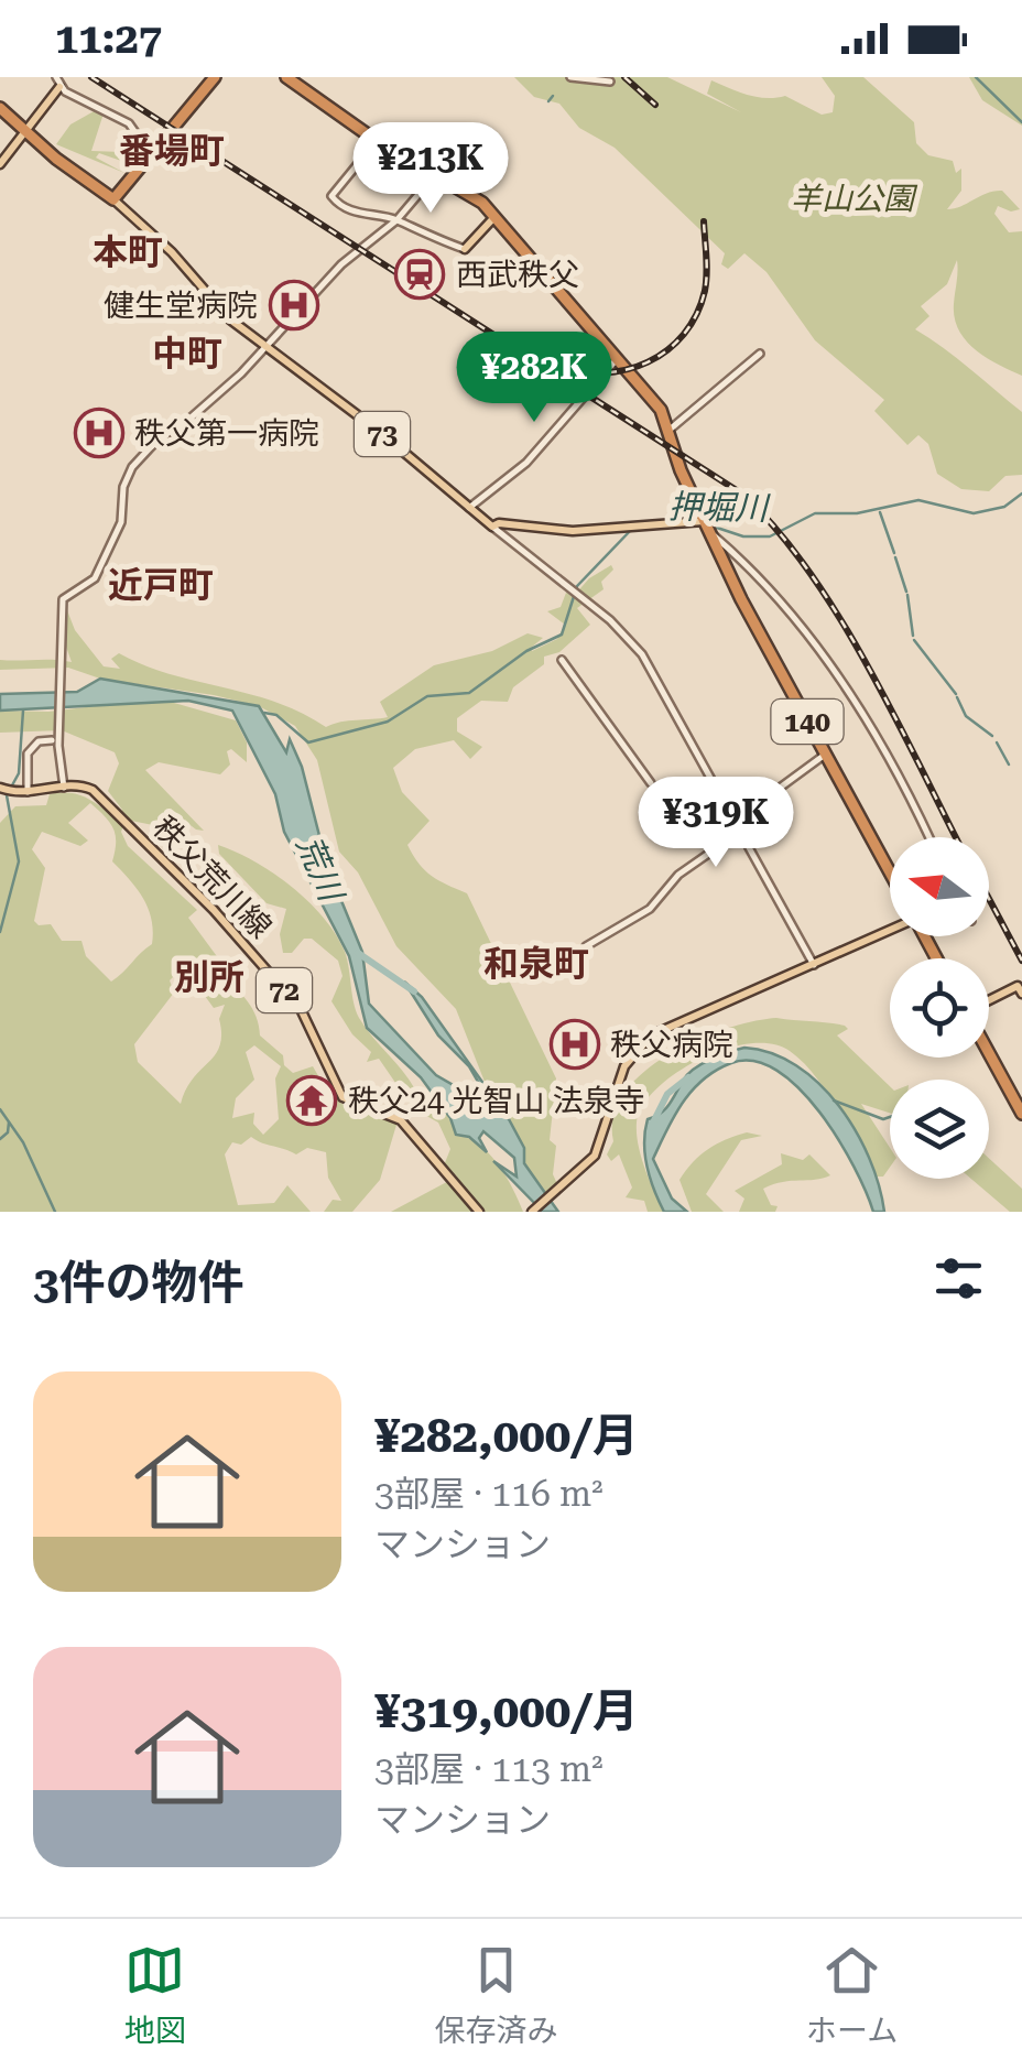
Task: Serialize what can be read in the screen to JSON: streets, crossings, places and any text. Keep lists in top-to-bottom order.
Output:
{
  "streets": {
    "highway": ["140"],
    "main road": ["73", "秩父荒川線", "72"]
  },
  "districts": [
    "番場町",
    "本町",
    "中町",
    "近戸町",
    "和泉町",
    "別所"
  ],
  "water": ["押堀川", "荒川"],
  "parks": ["羊山公園"],
  "places": {
    "station": ["西武秩父"],
    "hospital": ["健生堂病院", "秩父第一病院", "秩父病院"],
    "temple": ["秩父24 光智山 法泉寺"]
  },
  "north": "left",
  "page": {
    "status": "11:27",
    "price": ["¥213K", "¥282K", "¥319K"],
    "heading": "3件の物件",
    "list": [
      {
        "name": "¥282,000/月",
        "note": "3部屋 · 116 m² · マンション"
      },
      {
        "name": "¥319,000/月",
        "note": "3部屋 · 113 m² · マンション"
      }
    ],
    "tabs": ["地図", "保存済み", "ホーム"]
  }
}
